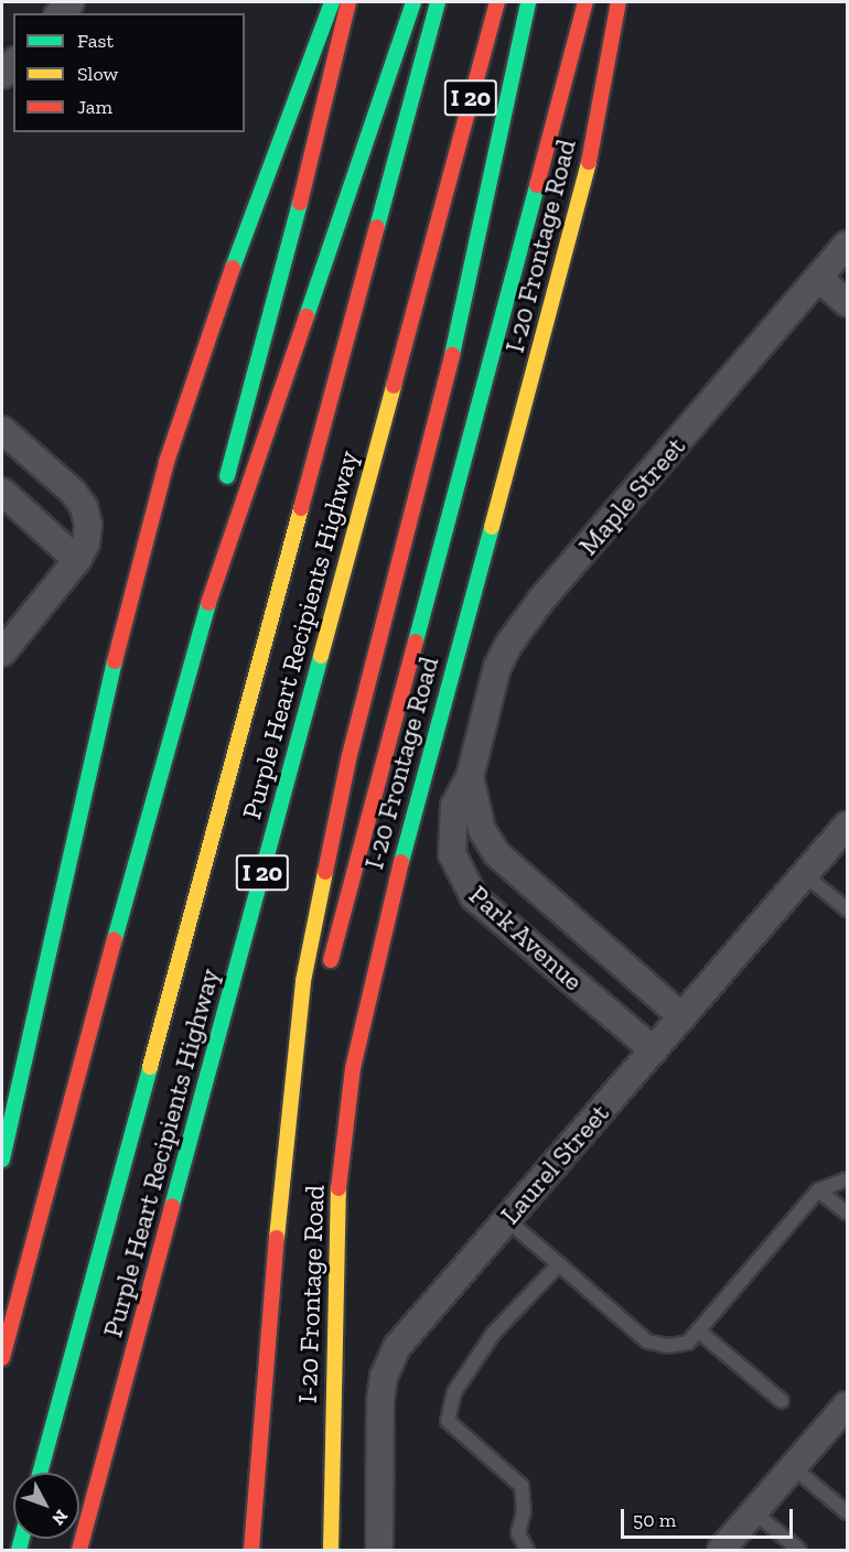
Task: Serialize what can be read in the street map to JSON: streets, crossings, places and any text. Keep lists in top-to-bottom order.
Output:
{
  "streets": {
    "main road": ["I 20", "I-20 Frontage Road", "Purple Heart Recipients Highway"],
    "street": ["Maple Street", "Park Avenue", "Laurel Street"]
  },
  "crossings": [
    ["Maple Street", "Park Avenue"],
    ["Park Avenue", "Laurel Street"]
  ],
  "legend": ["Fast", "Slow", "Jam"],
  "scale_bar": "50 m",
  "north": "bottom right"
}
